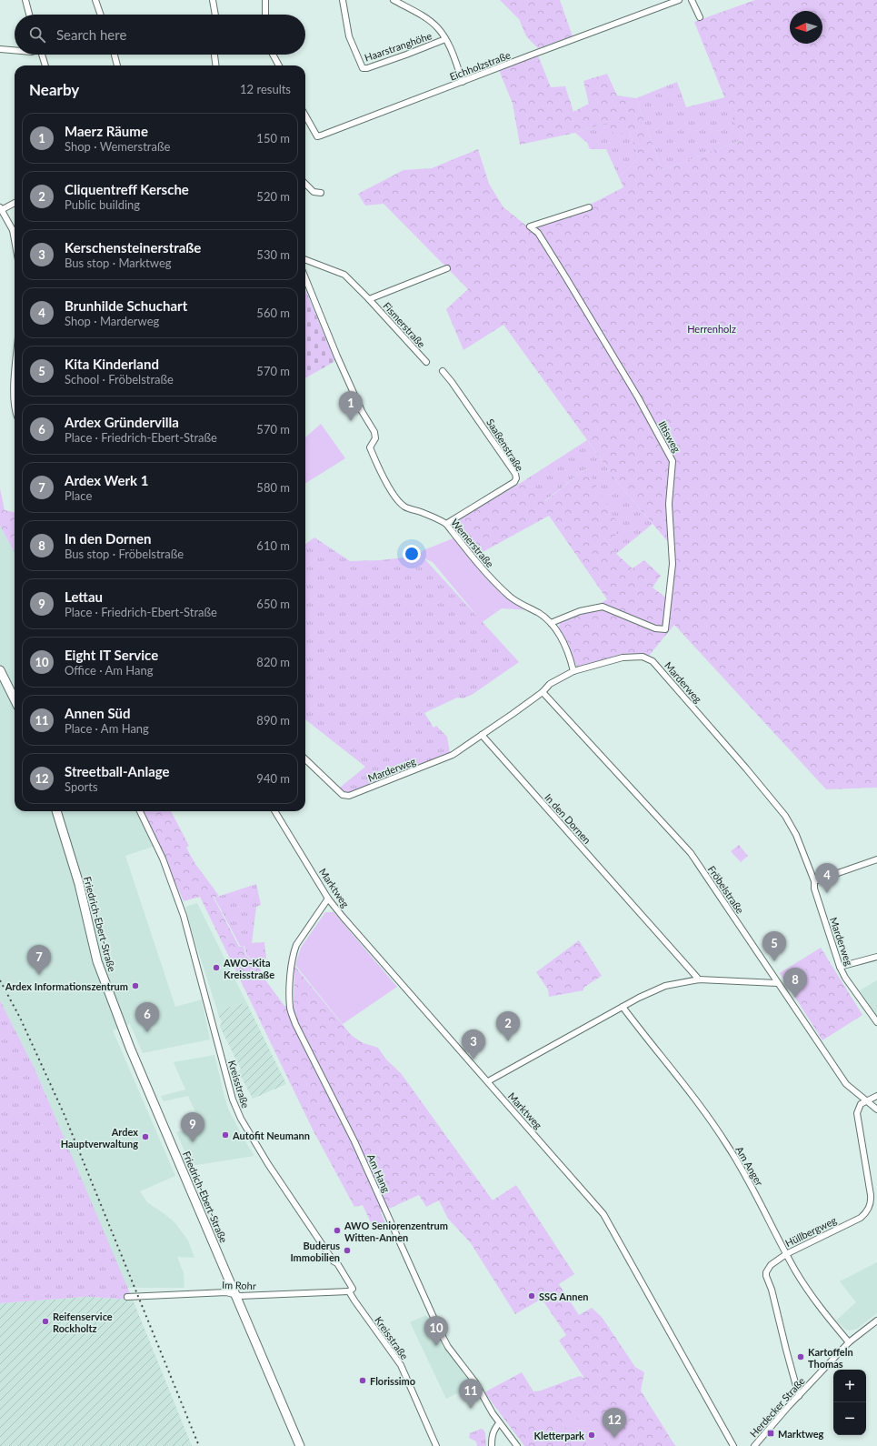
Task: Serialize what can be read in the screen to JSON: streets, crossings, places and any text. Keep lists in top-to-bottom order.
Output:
{
  "streets": {
    "street": [
      "Haarstranghöhe",
      "Eichholzstraße",
      "Fismerstraße",
      "Iltisweg",
      "Saaßenstraße",
      "Wemerstraße",
      "Marderweg",
      "In den Dornen",
      "Marktweg",
      "Fröbelstraße",
      "Friedrich-Ebert-Straße",
      "Kreisstraße",
      "Am Anger",
      "Am Hang",
      "Hüllbergweg",
      "Im Rohr",
      "Herdecker Straße"
    ]
  },
  "crossings": [
    ["Iltisweg", "Wemerstraße"],
    ["Saaßenstraße", "Wemerstraße"],
    ["Wemerstraße", "Marderweg"],
    ["Marderweg", "In den Dornen"],
    ["Marderweg", "Fröbelstraße"],
    ["Marktweg", "Am Hang"],
    ["Fröbelstraße", "Hüllbergweg"],
    ["Friedrich-Ebert-Straße", "Im Rohr"],
    ["Kreisstraße", "Im Rohr"],
    ["Am Anger", "Hüllbergweg"],
    ["Am Anger", "Herdecker Straße"],
    ["Hüllbergweg", "Herdecker Straße"]
  ],
  "parks": ["Herrenholz"],
  "places": {
    "other": [
      "AWO-Kita Kreisstraße",
      "Ardex Informationszentrum",
      "Autofit Neumann",
      "Ardex Hauptverwaltung",
      "AWO Seniorenzentrum Witten-Annen",
      "Buderus Immobilien",
      "SSG Annen",
      "Reifenservice Rockholtz",
      "Kartoffeln Thomas",
      "Florissimo",
      "Kletterpark"
    ],
    "transit": ["Marktweg"]
  },
  "north": "left",
  "page": {
    "search": "Search here",
    "heading": ["Nearby", "12 results"],
    "list": [
      {
        "mark": "1",
        "name": "Maerz Räume",
        "note": "Shop · Wemerstraße",
        "value": "150 m"
      },
      {
        "mark": "2",
        "name": "Cliquentreff Kersche",
        "note": "Public building",
        "value": "520 m"
      },
      {
        "mark": "3",
        "name": "Kerschensteinerstraße",
        "note": "Bus stop · Marktweg",
        "value": "530 m"
      },
      {
        "mark": "4",
        "name": "Brunhilde Schuchart",
        "note": "Shop · Marderweg",
        "value": "560 m"
      },
      {
        "mark": "5",
        "name": "Kita Kinderland",
        "note": "School · Fröbelstraße",
        "value": "570 m"
      },
      {
        "mark": "6",
        "name": "Ardex Gründervilla",
        "note": "Place · Friedrich-Ebert-Straße",
        "value": "570 m"
      },
      {
        "mark": "7",
        "name": "Ardex Werk 1",
        "note": "Place",
        "value": "580 m"
      },
      {
        "mark": "8",
        "name": "In den Dornen",
        "note": "Bus stop · Fröbelstraße",
        "value": "610 m"
      },
      {
        "mark": "9",
        "name": "Lettau",
        "note": "Place · Friedrich-Ebert-Straße",
        "value": "650 m"
      },
      {
        "mark": "10",
        "name": "Eight IT Service",
        "note": "Office · Am Hang",
        "value": "820 m"
      },
      {
        "mark": "11",
        "name": "Annen Süd",
        "note": "Place · Am Hang",
        "value": "890 m"
      },
      {
        "mark": "12",
        "name": "Streetball-Anlage",
        "note": "Sports",
        "value": "940 m"
      }
    ],
    "pins": [
      "1",
      "4",
      "5",
      "7",
      "8",
      "6",
      "2",
      "3",
      "9",
      "10",
      "11",
      "12"
    ],
    "map_buttons": ["+", "−"]
  }
}
